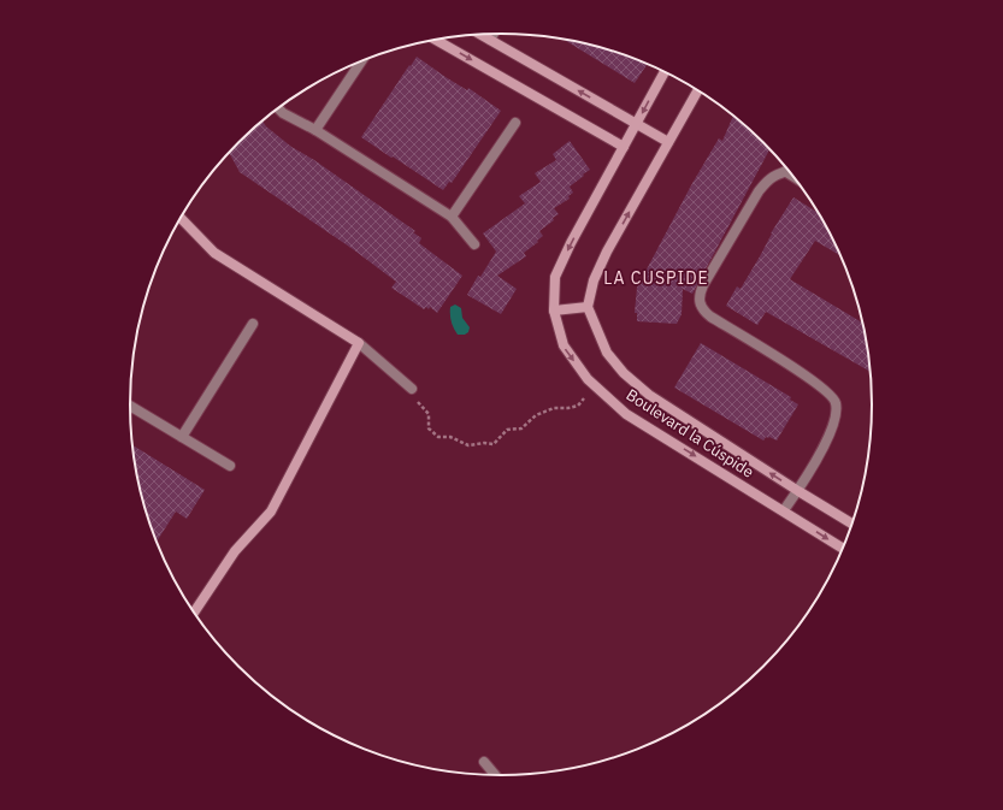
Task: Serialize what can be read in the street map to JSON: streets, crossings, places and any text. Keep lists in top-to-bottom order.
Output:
{
  "streets": {
    "street": ["Boulevard la Cúspide"]
  },
  "districts": ["LA CUSPIDE"]
}
